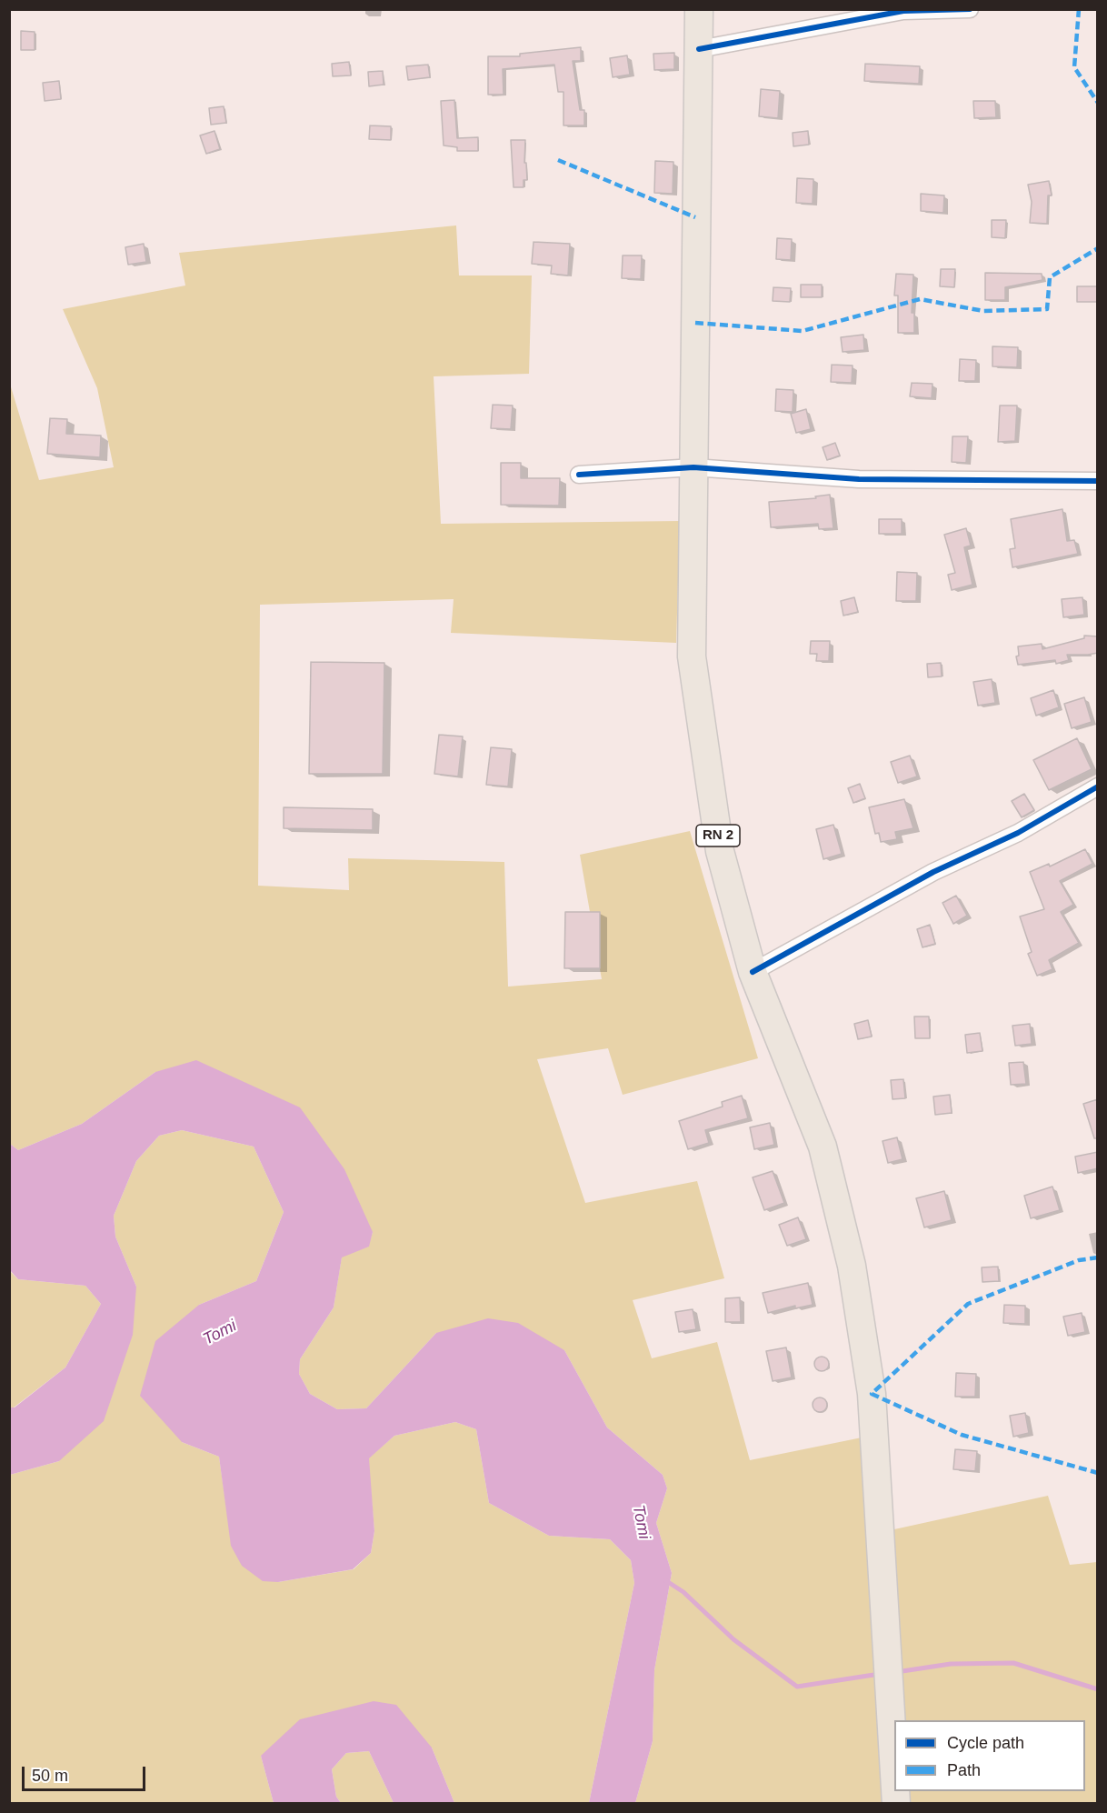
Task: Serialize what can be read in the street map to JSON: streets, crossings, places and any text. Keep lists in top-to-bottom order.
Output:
{
  "streets": {
    "main road": ["RN 2"]
  },
  "water": ["Tomi"],
  "legend": ["Cycle path", "Path"],
  "scale_bar": "50 m"
}
